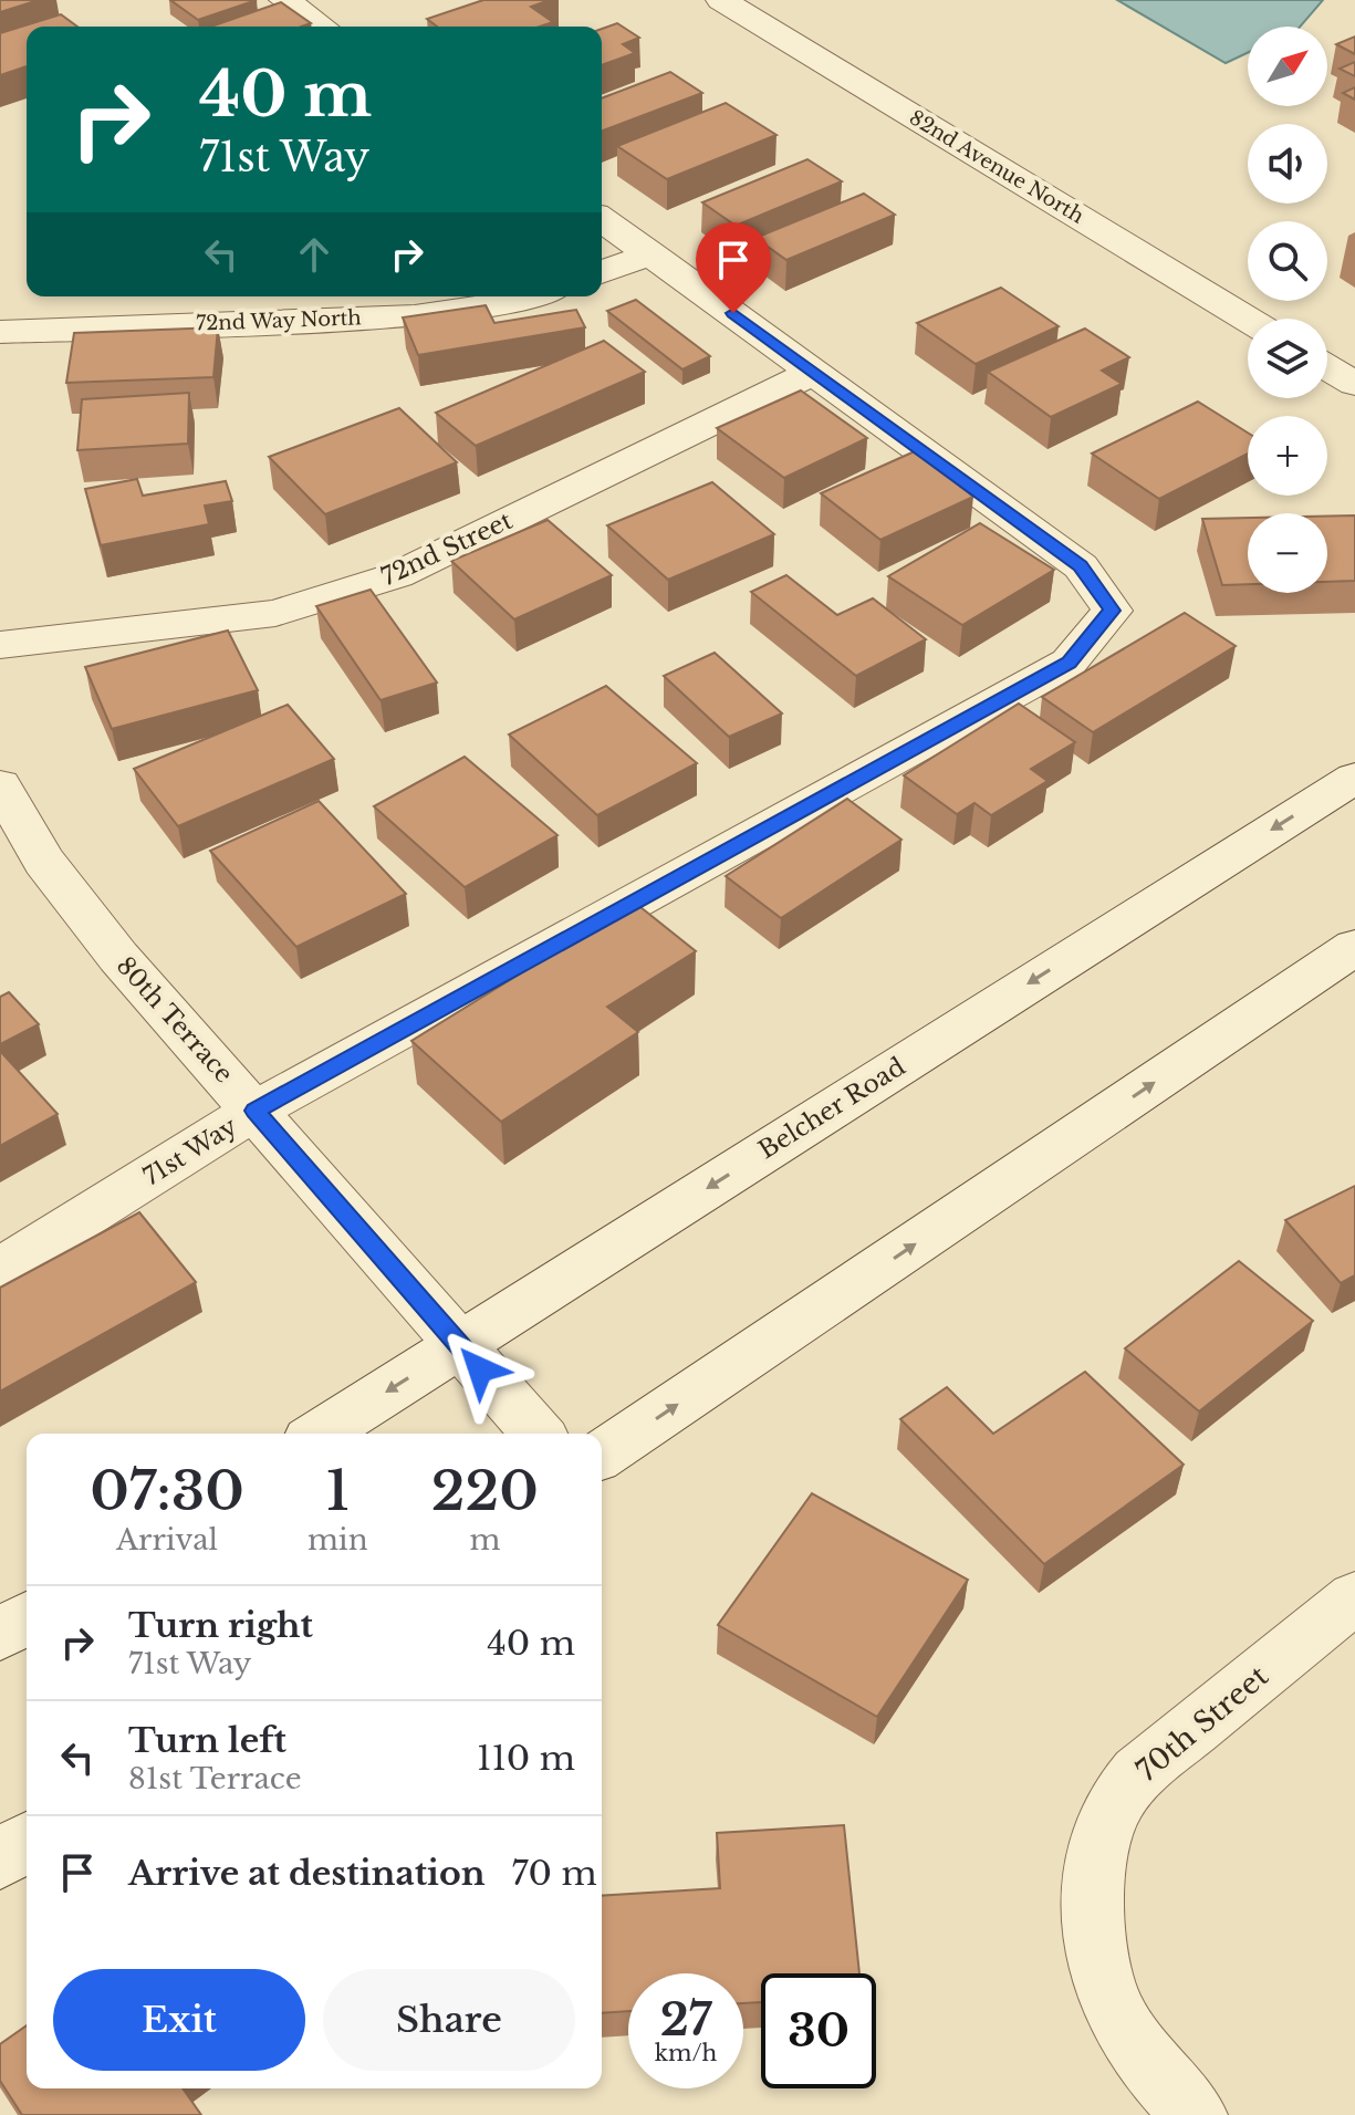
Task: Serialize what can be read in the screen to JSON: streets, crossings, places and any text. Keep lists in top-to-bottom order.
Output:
{
  "streets": {
    "street": [
      "82nd Avenue North",
      "72nd Way North",
      "72nd Street",
      "80th Terrace",
      "Belcher Road",
      "71st Way",
      "70th Street"
    ]
  },
  "crossings": [
    ["72nd Street", "71st Way"],
    ["80th Terrace", "Belcher Road"],
    ["80th Terrace", "71st Way"]
  ],
  "north": "top right",
  "page": {
    "map_buttons": ["+", "−"],
    "turn": ["40 m", "71st Way"],
    "eta": [
      "07:30",
      "Arrival",
      "1",
      "min",
      "220",
      "m"
    ],
    "list": [
      {
        "name": "Turn right",
        "note": "71st Way",
        "value": "40 m"
      },
      {
        "name": "Turn left",
        "note": "81st Terrace",
        "value": "110 m"
      },
      {
        "name": "Arrive at destination",
        "value": "70 m"
      }
    ],
    "buttons": ["Exit", "Share"],
    "speed": "27 km/h",
    "limit": "30"
  }
}
